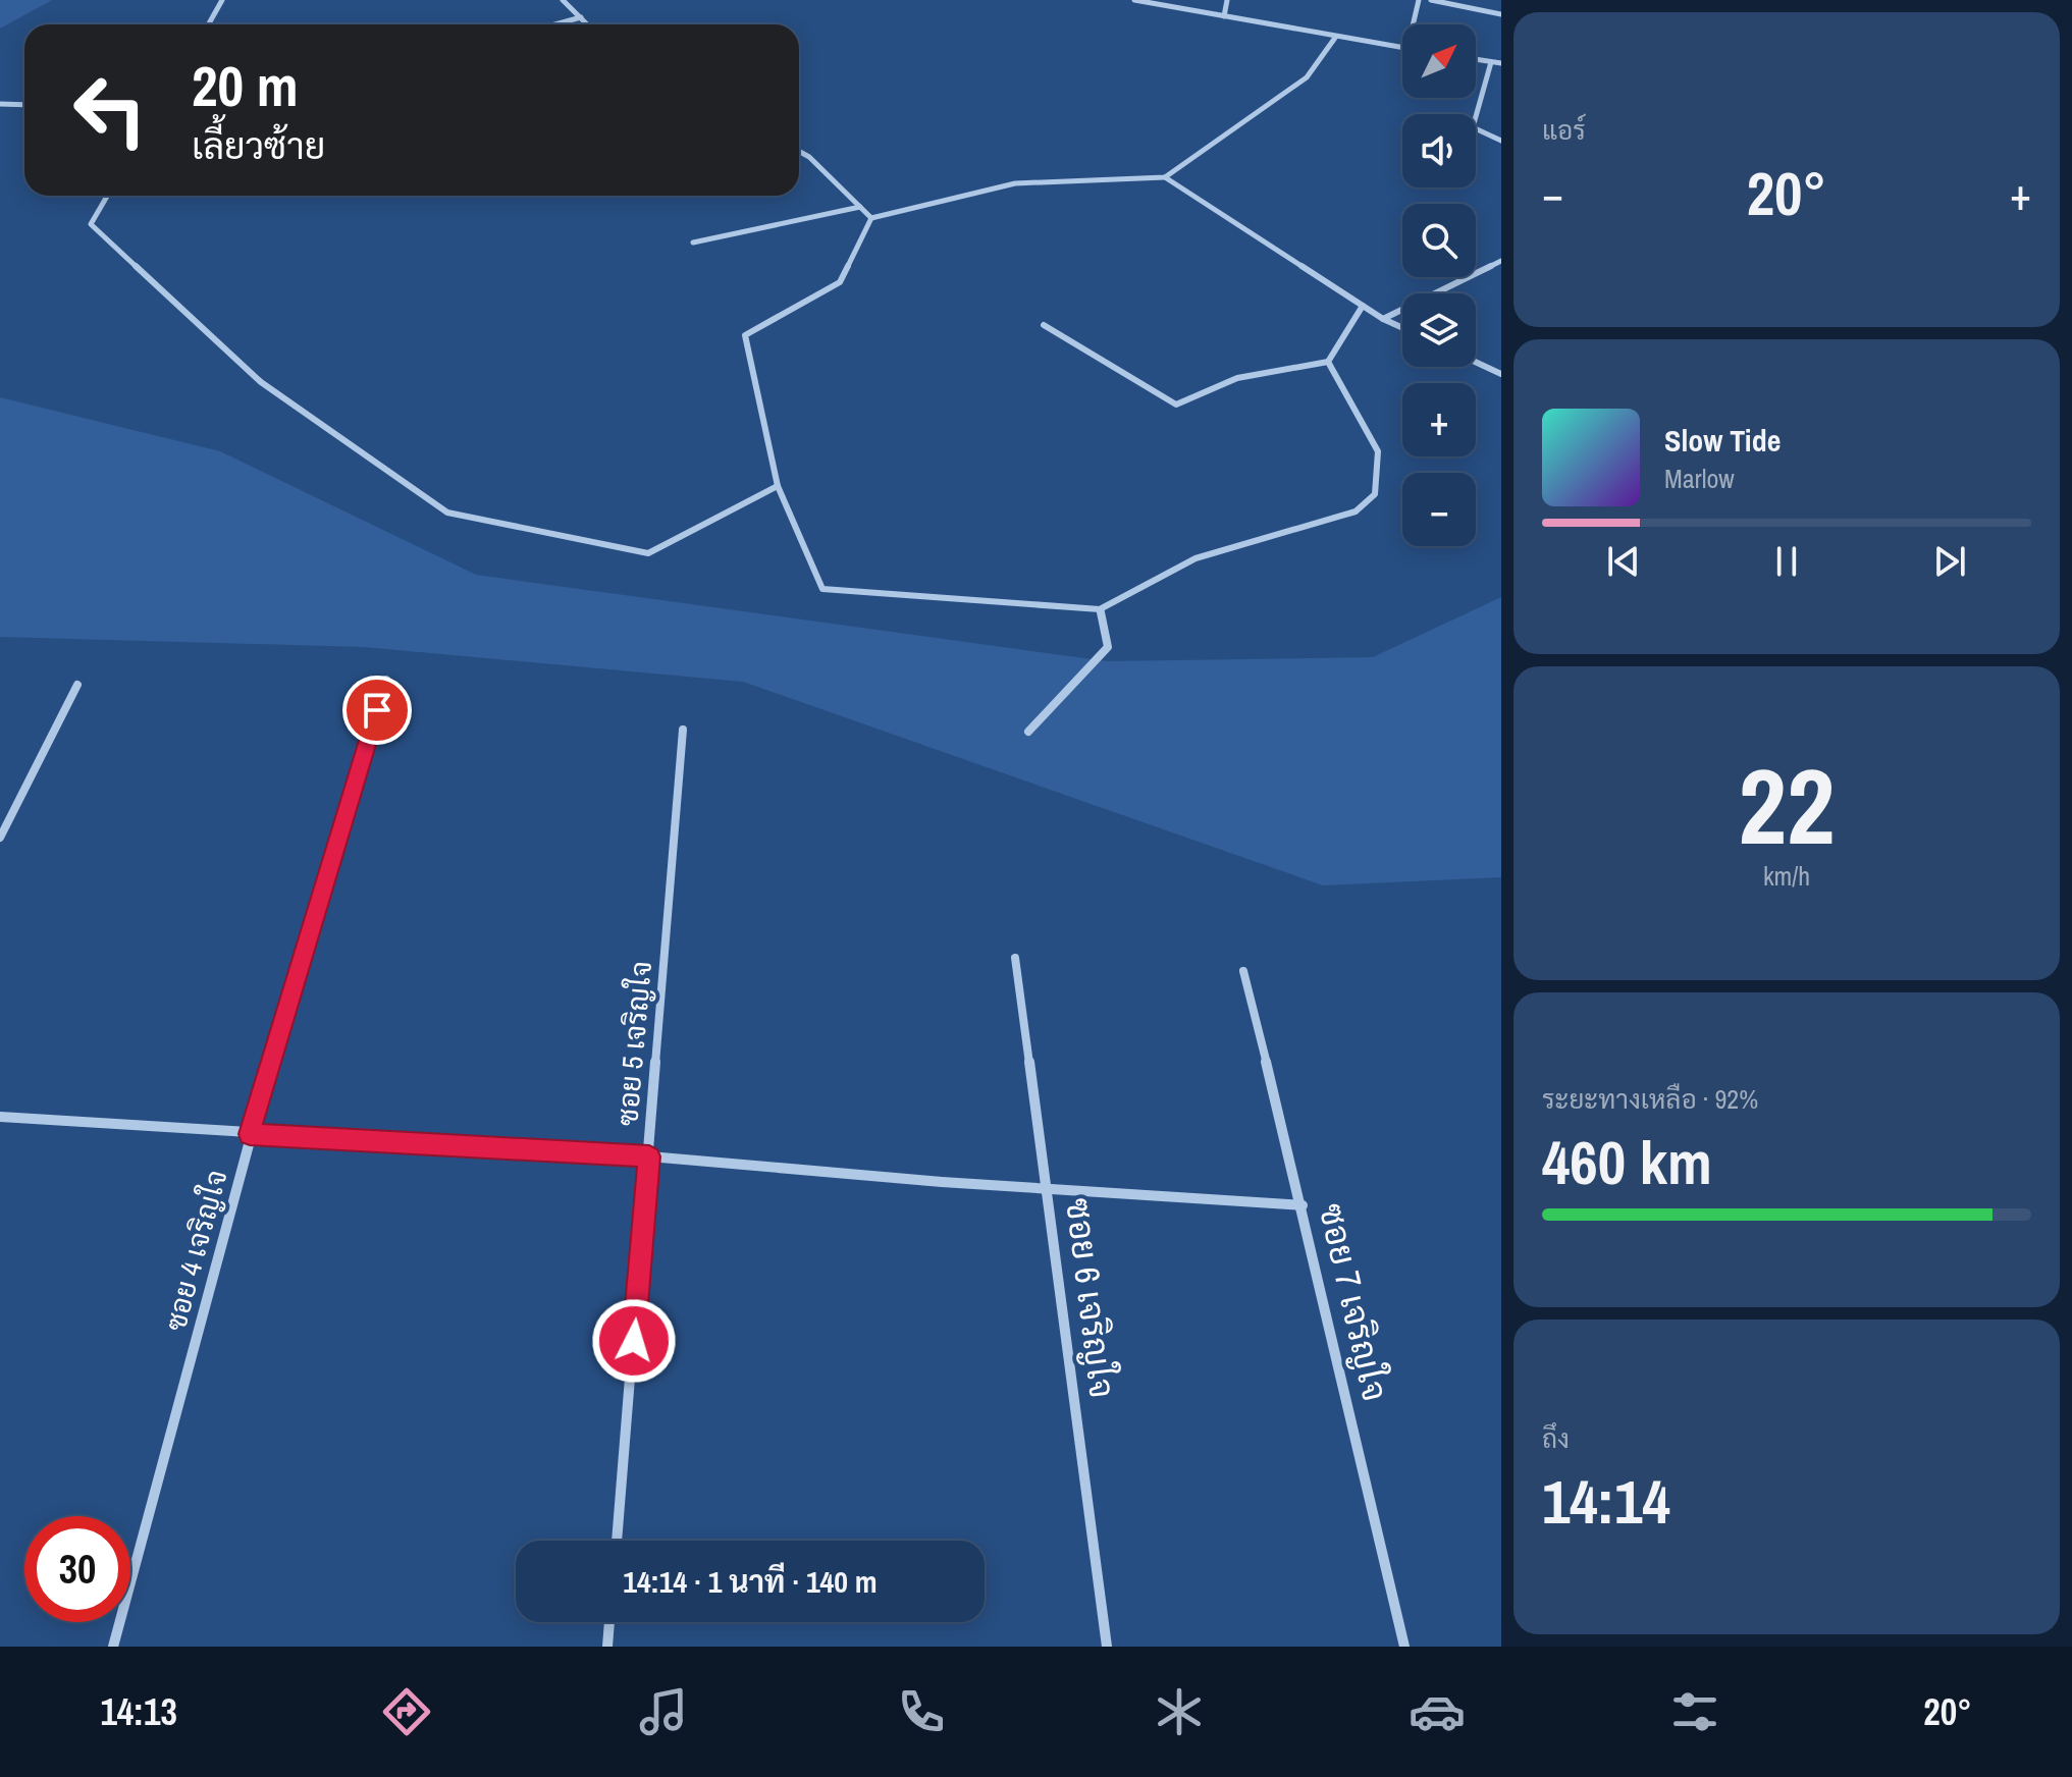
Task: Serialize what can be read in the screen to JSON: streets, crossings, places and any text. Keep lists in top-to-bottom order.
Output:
{
  "streets": {
    "street": [
      "ซอย 5 เจริญใจ",
      "ซอย 4 เจริญใจ",
      "ซอย 6 เจริญใจ",
      "ซอย 7 เจริญใจ"
    ]
  },
  "north": "top right",
  "page": {
    "tile": [
      "แอร์",
      ["22", "km/h"],
      ["ระยะทางเหลือ · 92%", "460 km"],
      ["ถึง", "14:14"]
    ],
    "map_buttons": ["+", "−"],
    "turn": ["20 m", "เลี้ยวซ้าย"],
    "heat": ["−", "20°", "+"],
    "song": ["Slow Tide", "Marlow"],
    "limit": "30",
    "trip": "14:14 · 1 นาที · 140 m",
    "tabs": ["14:13", "20°"]
  }
}
